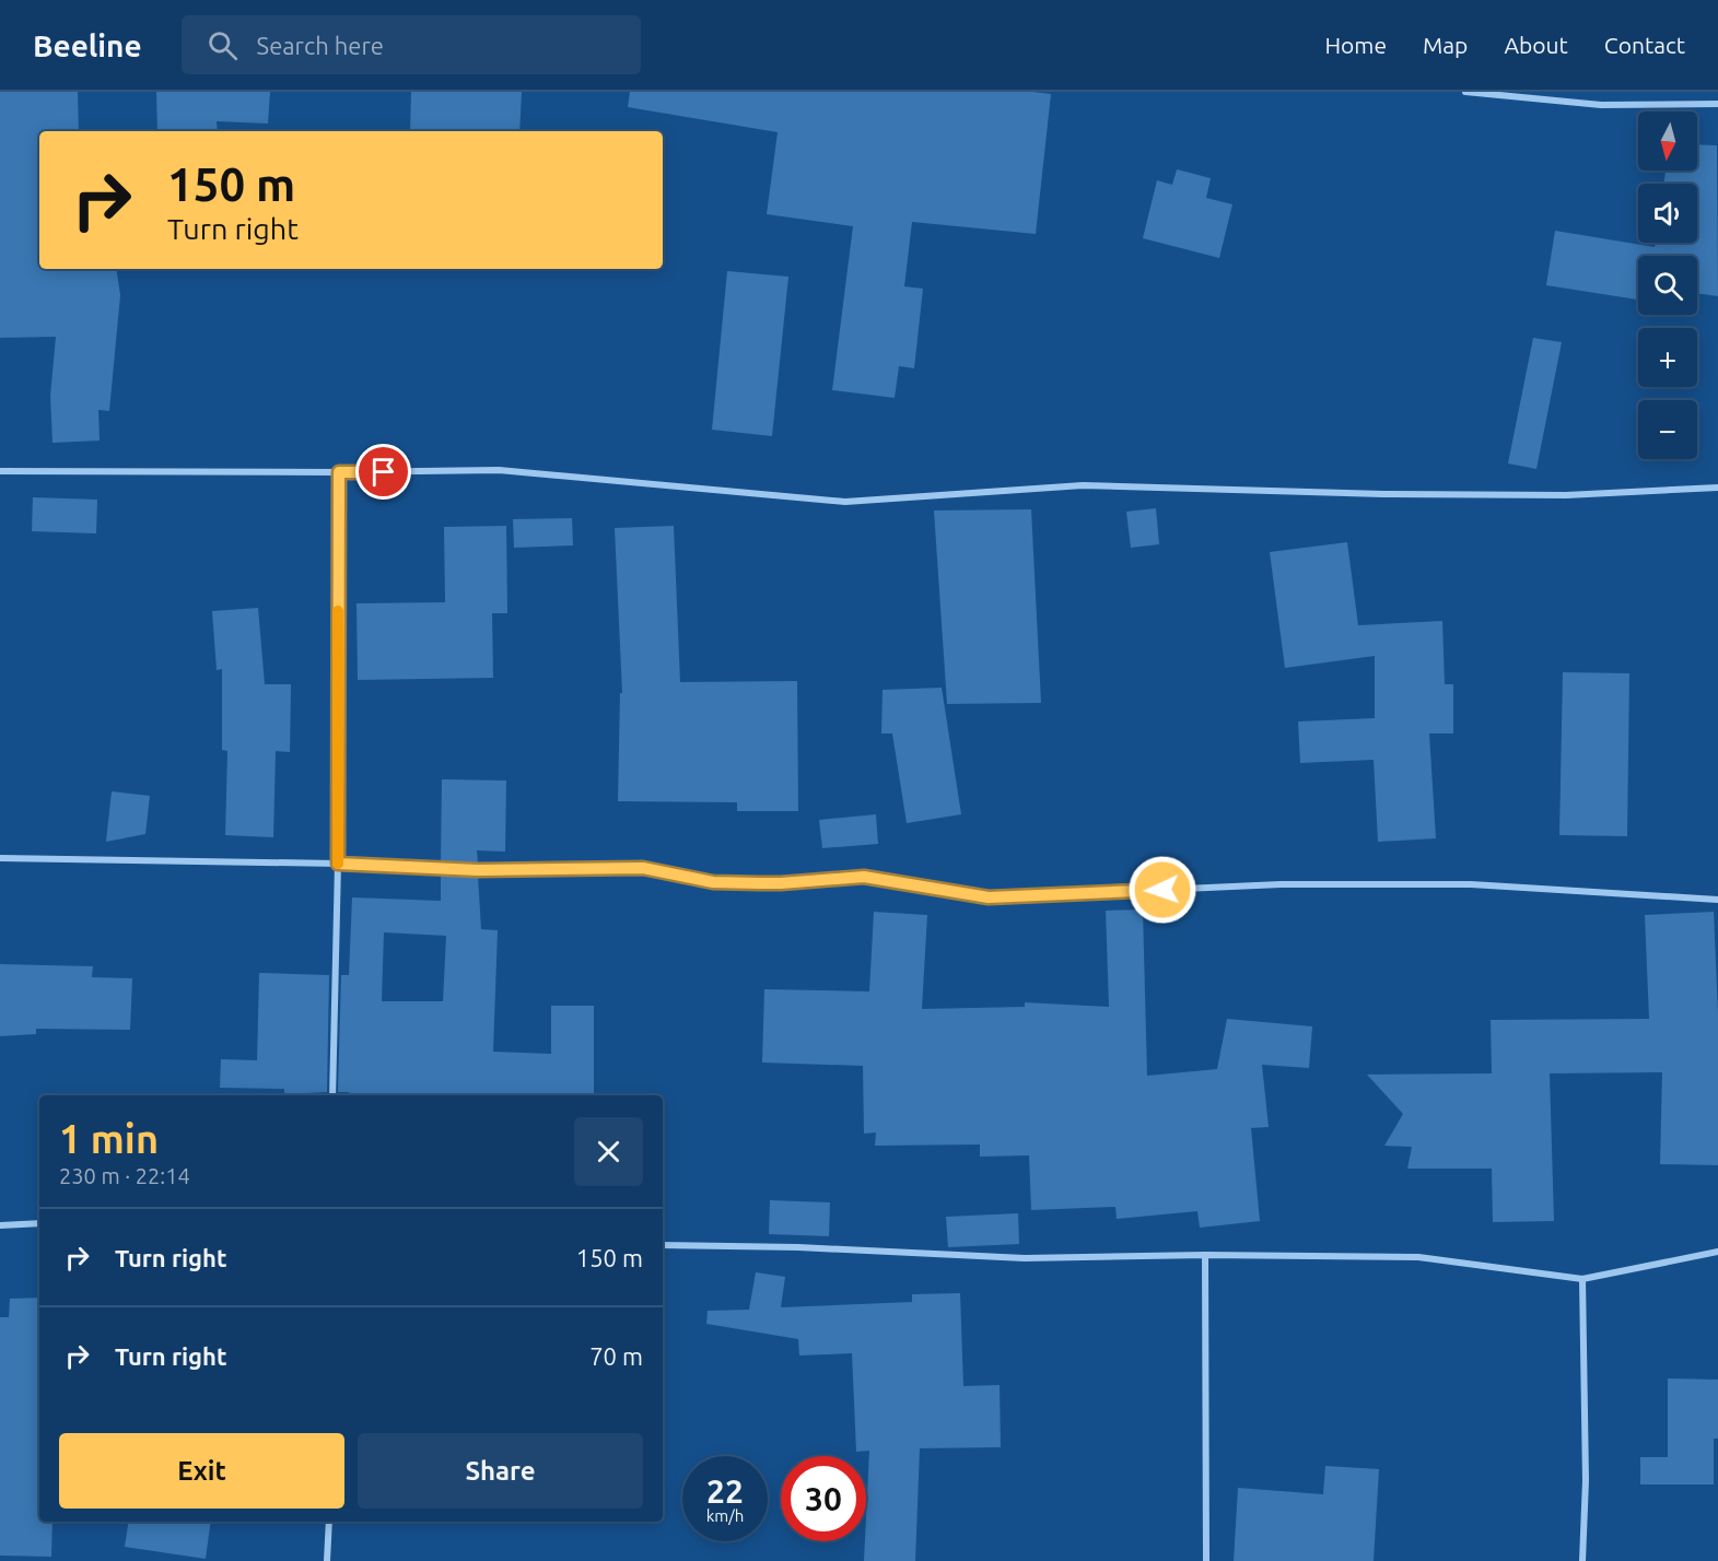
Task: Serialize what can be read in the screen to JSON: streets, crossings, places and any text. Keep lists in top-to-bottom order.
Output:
{
  "north": "bottom",
  "page": {
    "header": "Beeline",
    "search": "Search here",
    "nav": [
      "Home",
      "Map",
      "About",
      "Contact"
    ],
    "map_buttons": ["+", "−"],
    "turn": ["150 m", "Turn right"],
    "heading": ["1 min", "230 m · 22:14"],
    "list": [
      {
        "name": "Turn right",
        "value": "150 m"
      },
      {
        "name": "Turn right",
        "value": "70 m"
      }
    ],
    "buttons": ["Exit", "Share"],
    "speed": "22 km/h",
    "limit": "30"
  }
}
